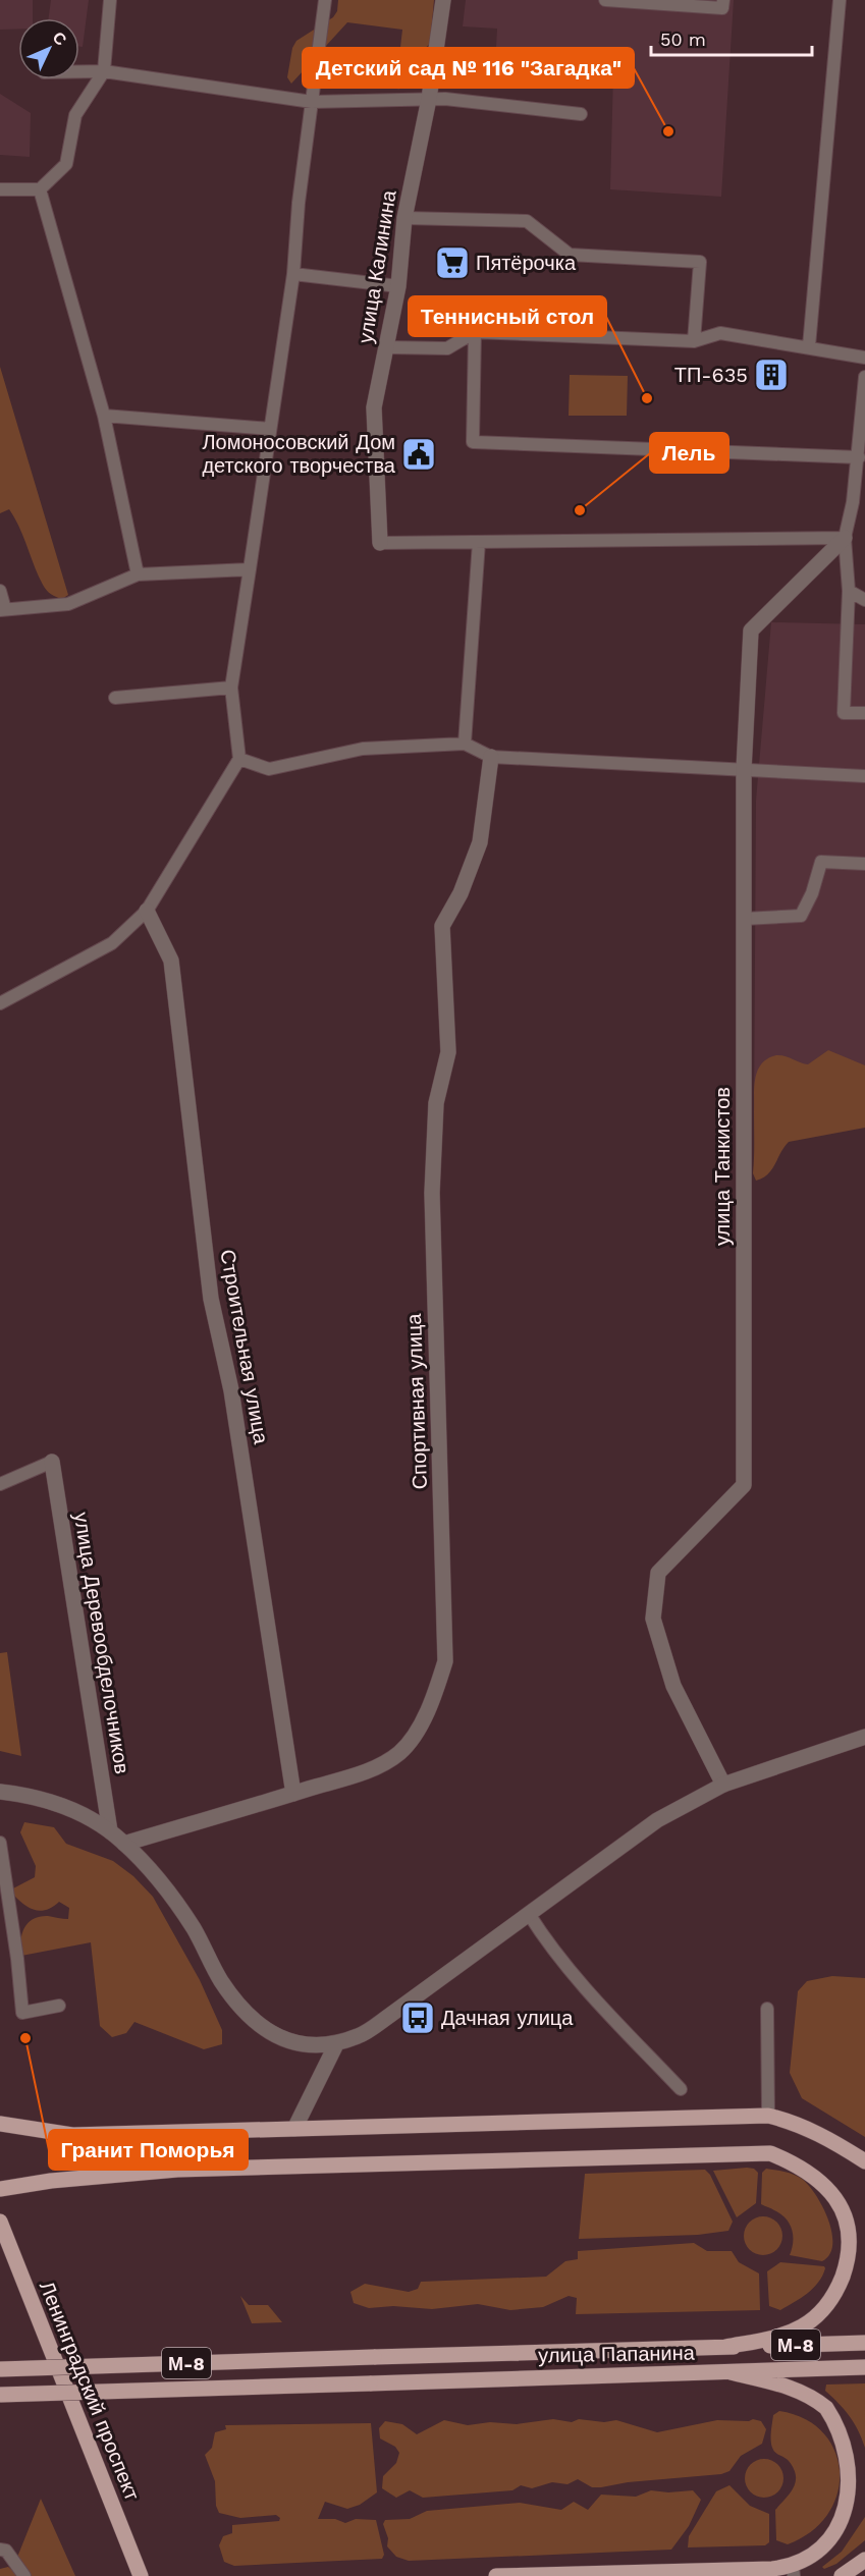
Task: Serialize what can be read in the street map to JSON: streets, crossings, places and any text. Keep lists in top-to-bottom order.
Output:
{
  "streets": {
    "main road": ["М-8", "улица Папанина", "Ленинградский проспект"],
    "street": [
      "улица Калинина",
      "улица Танкистов",
      "Строительная улица",
      "Спортивная улица",
      "улица Деревообделочников"
    ]
  },
  "crossings": [
    ["Строительная улица", "Спортивная улица"]
  ],
  "places": {
    "other": [
      "Детский сад № 116 \"Загадка\"",
      "Теннисный стол",
      "Лель",
      "Гранит Поморья"
    ],
    "supermarket": ["Пятёрочка"],
    "building": ["ТП-635"],
    "public building": ["Ломоносовский Дом детского творчества"],
    "bus stop": ["Дачная улица"]
  },
  "scale_bar": "50 m",
  "north": "top right"
}
